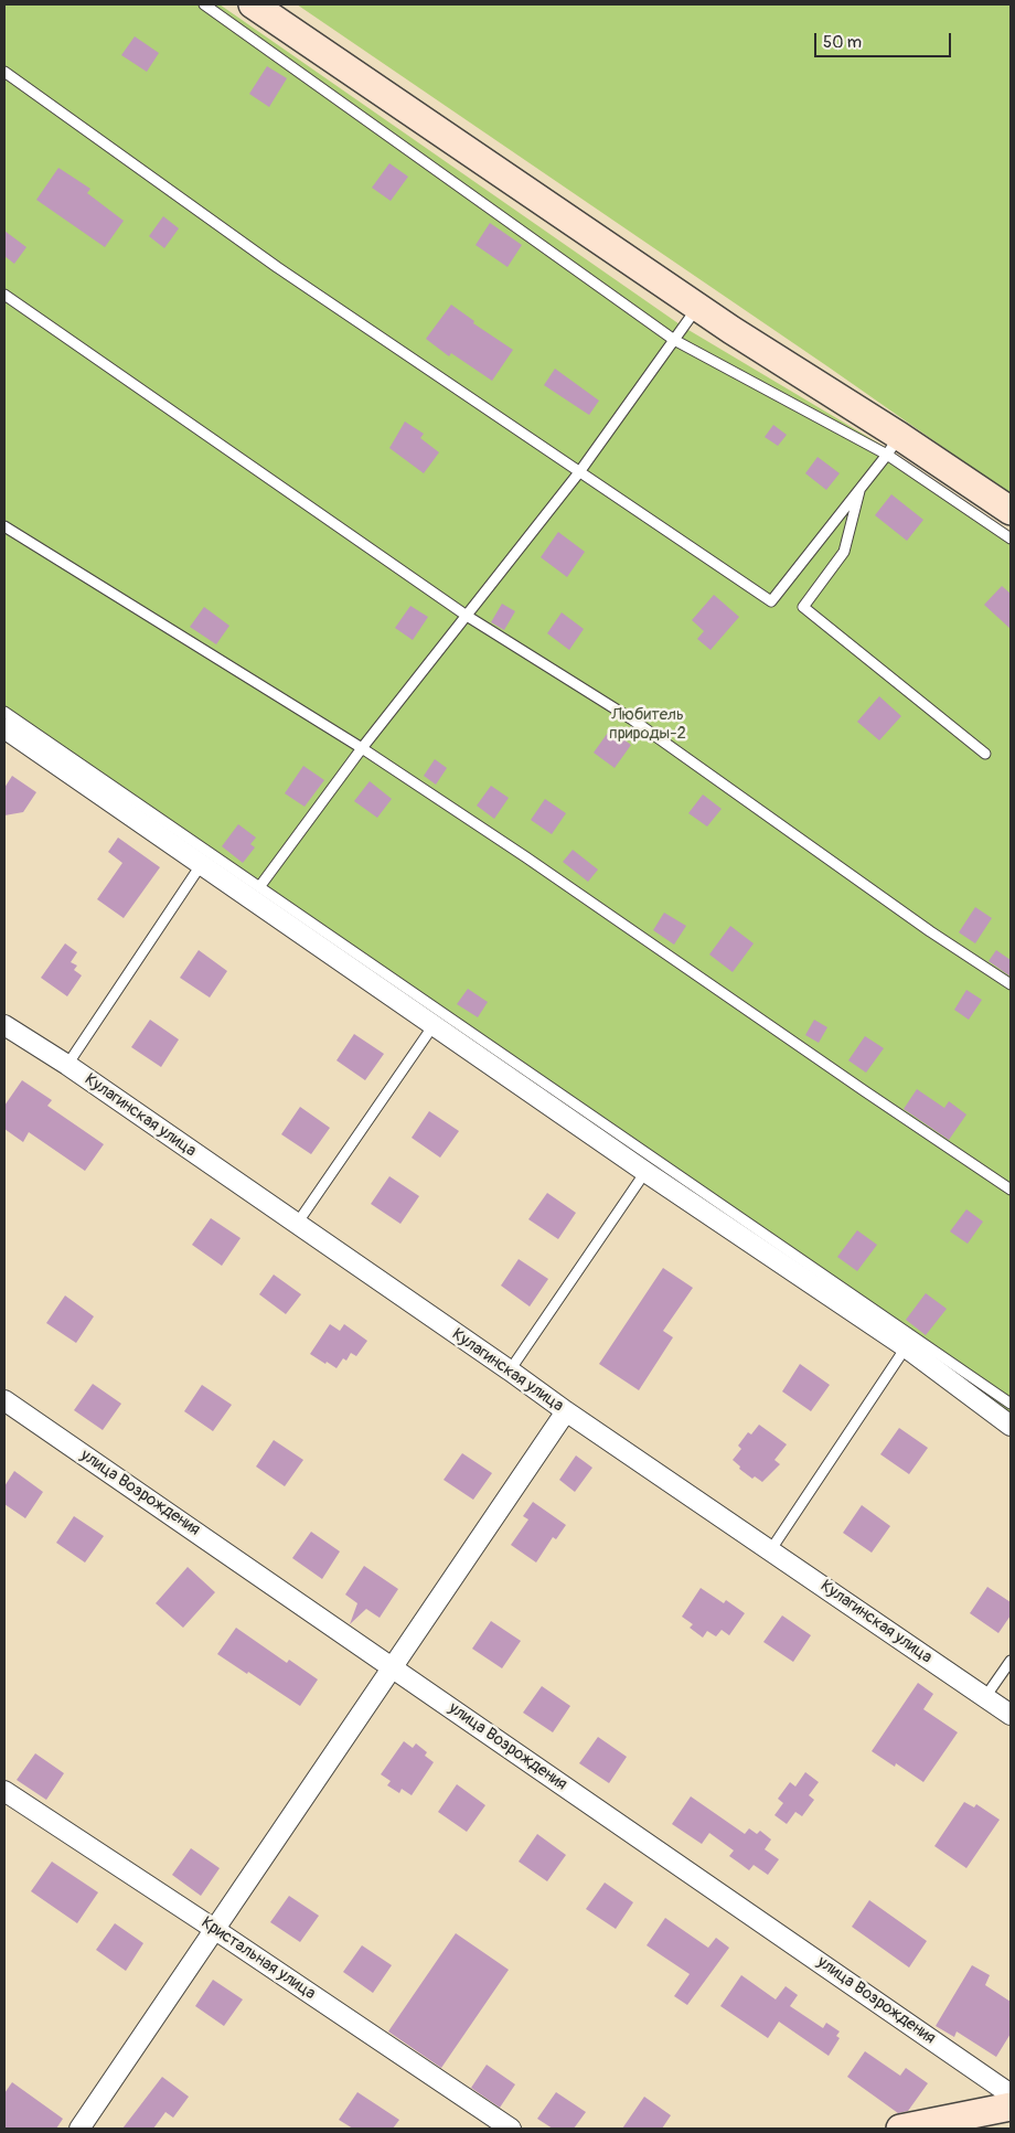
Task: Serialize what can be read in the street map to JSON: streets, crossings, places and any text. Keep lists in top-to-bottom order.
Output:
{
  "streets": {
    "street": ["Кулагинская улица", "улица Возрождения", "Кристальная улица"]
  },
  "parks": ["Любитель природы-2"],
  "scale_bar": "50 m"
}
